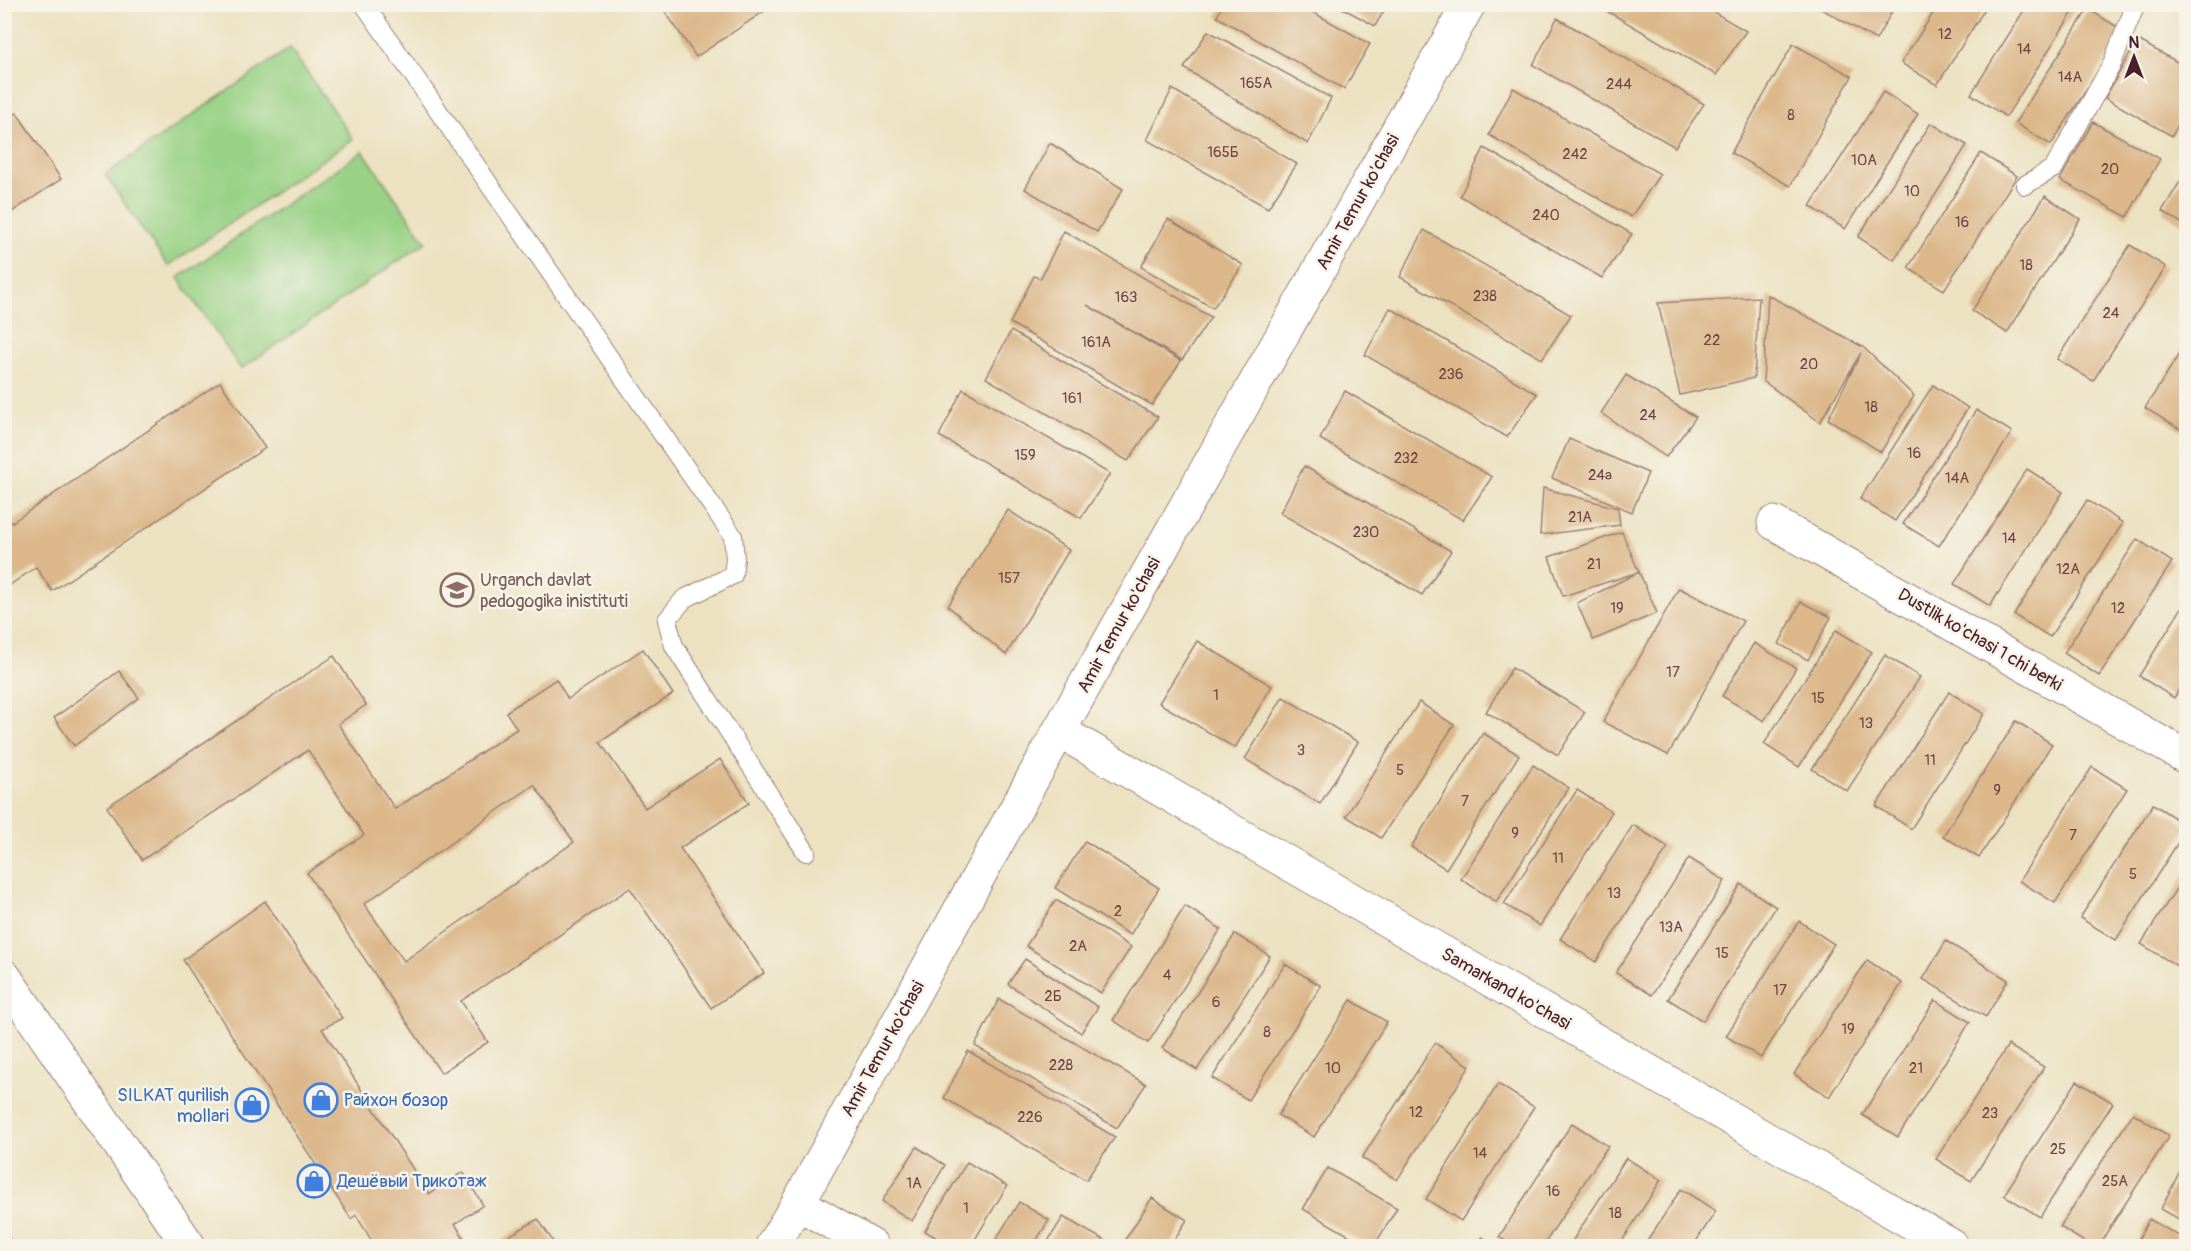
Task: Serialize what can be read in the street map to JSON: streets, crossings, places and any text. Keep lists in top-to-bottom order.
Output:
{
  "streets": {
    "street": ["Amir Temur ko'chasi", "Dustlik ko'chasi 1 chi berki", "Samarkand ko'chasi"]
  },
  "crossings": [
    ["Amir Temur ko'chasi", "Samarkand ko'chasi"]
  ],
  "places": {
    "school or university": ["Urganch davlat pedogogika inistituti"],
    "shop": ["Райхон бозор", "SILKAT qurilish mollari", "Дешёвый Трикотаж"]
  },
  "house_numbers": [
    "12",
    "14",
    "14А",
    "165А",
    "244",
    "8",
    "165Б",
    "242",
    "10А",
    "20",
    "10",
    "240",
    "16",
    "18",
    "238",
    "163",
    "24",
    "22",
    "161А",
    "20",
    "236",
    "161",
    "18",
    "24",
    "16",
    "159",
    "232",
    "24a",
    "14A",
    "21A",
    "230",
    "14",
    "21",
    "12A",
    "157",
    "19",
    "12",
    "17",
    "1",
    "15",
    "13",
    "3",
    "11",
    "5",
    "9",
    "7",
    "9",
    "7",
    "11",
    "5",
    "13",
    "2",
    "13A",
    "2A",
    "15",
    "4",
    "17",
    "2Б",
    "6",
    "19",
    "8",
    "228",
    "10",
    "21",
    "12",
    "23",
    "226",
    "25",
    "14",
    "25A",
    "1A",
    "16",
    "1",
    "18"
  ],
  "north": "top"
}
